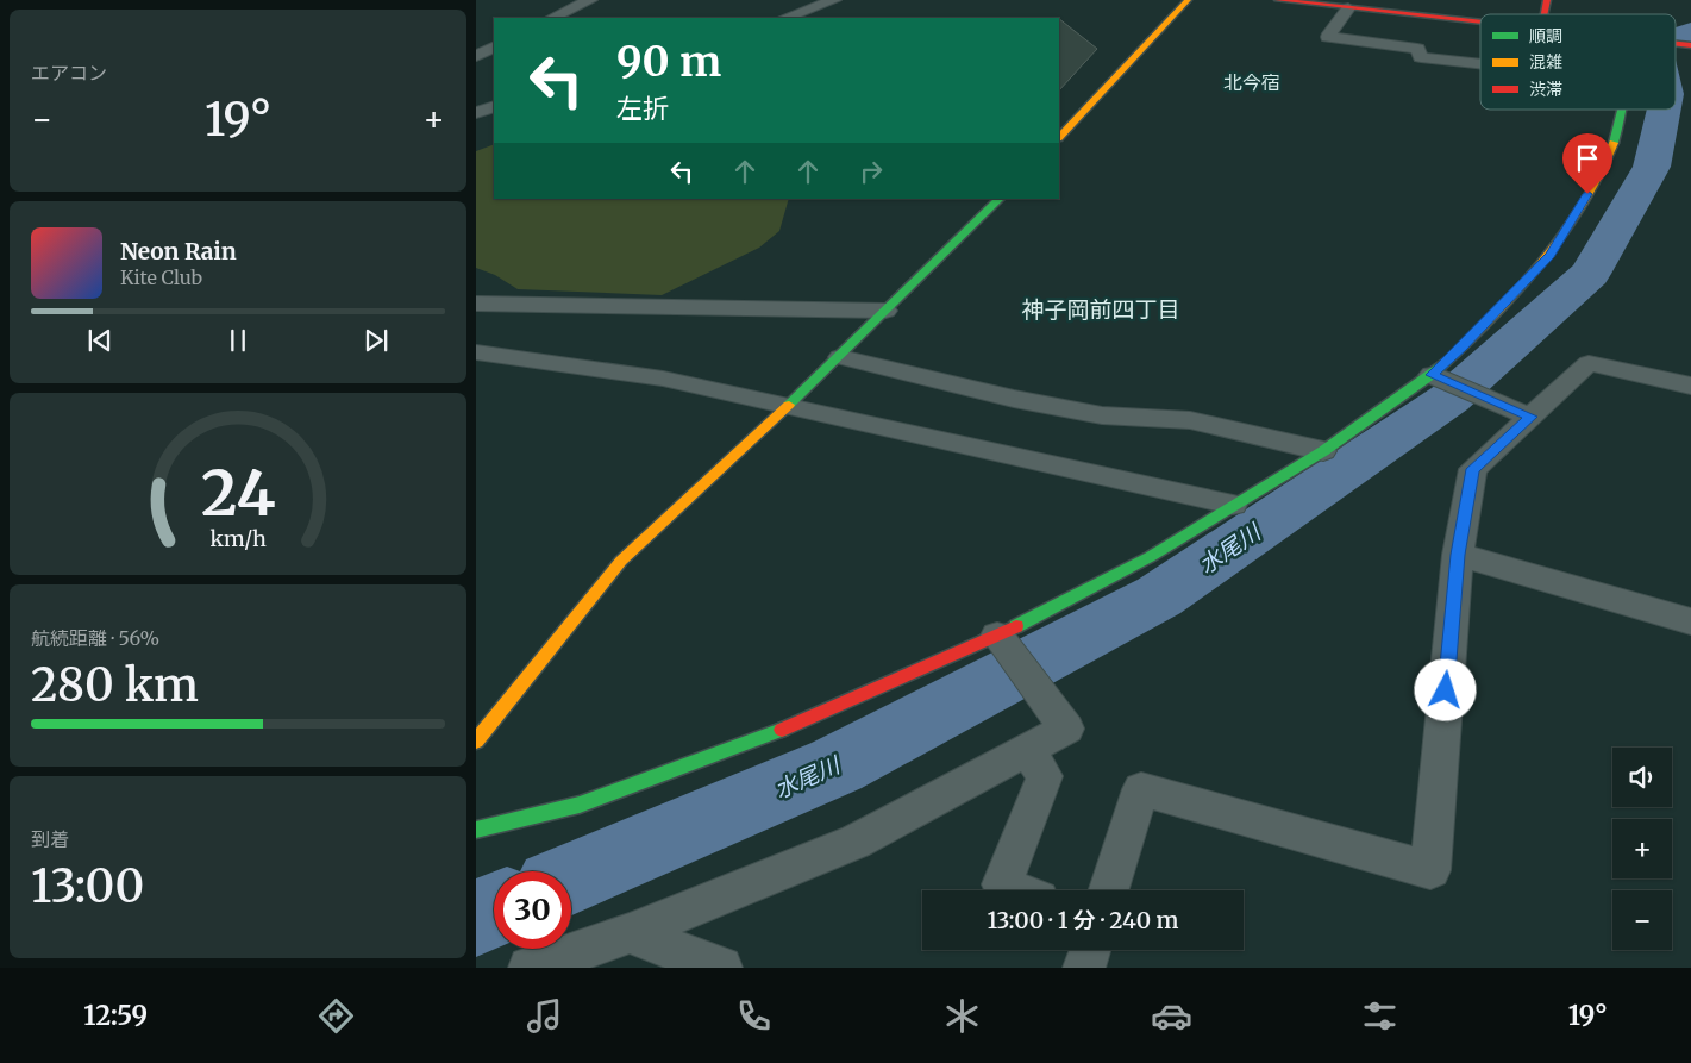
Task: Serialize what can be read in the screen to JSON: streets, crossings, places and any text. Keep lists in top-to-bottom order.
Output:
{
  "districts": ["北今宿", "神子岡前四丁目"],
  "water": ["水尾川"],
  "legend": ["順調", "混雑", "渋滞"],
  "page": {
    "tile": [
      "エアコン",
      ["航続距離 · 56%", "280 km"],
      ["到着", "13:00"]
    ],
    "turn": ["90 m", "左折"],
    "heat": ["−", "19°", "+"],
    "song": ["Neon Rain", "Kite Club"],
    "map_buttons": ["+", "−"],
    "limit": "30",
    "trip": "13:00 · 1 分 · 240 m",
    "tabs": ["12:59", "19°"],
    "gauge": ["24", "km/h"]
  }
}
